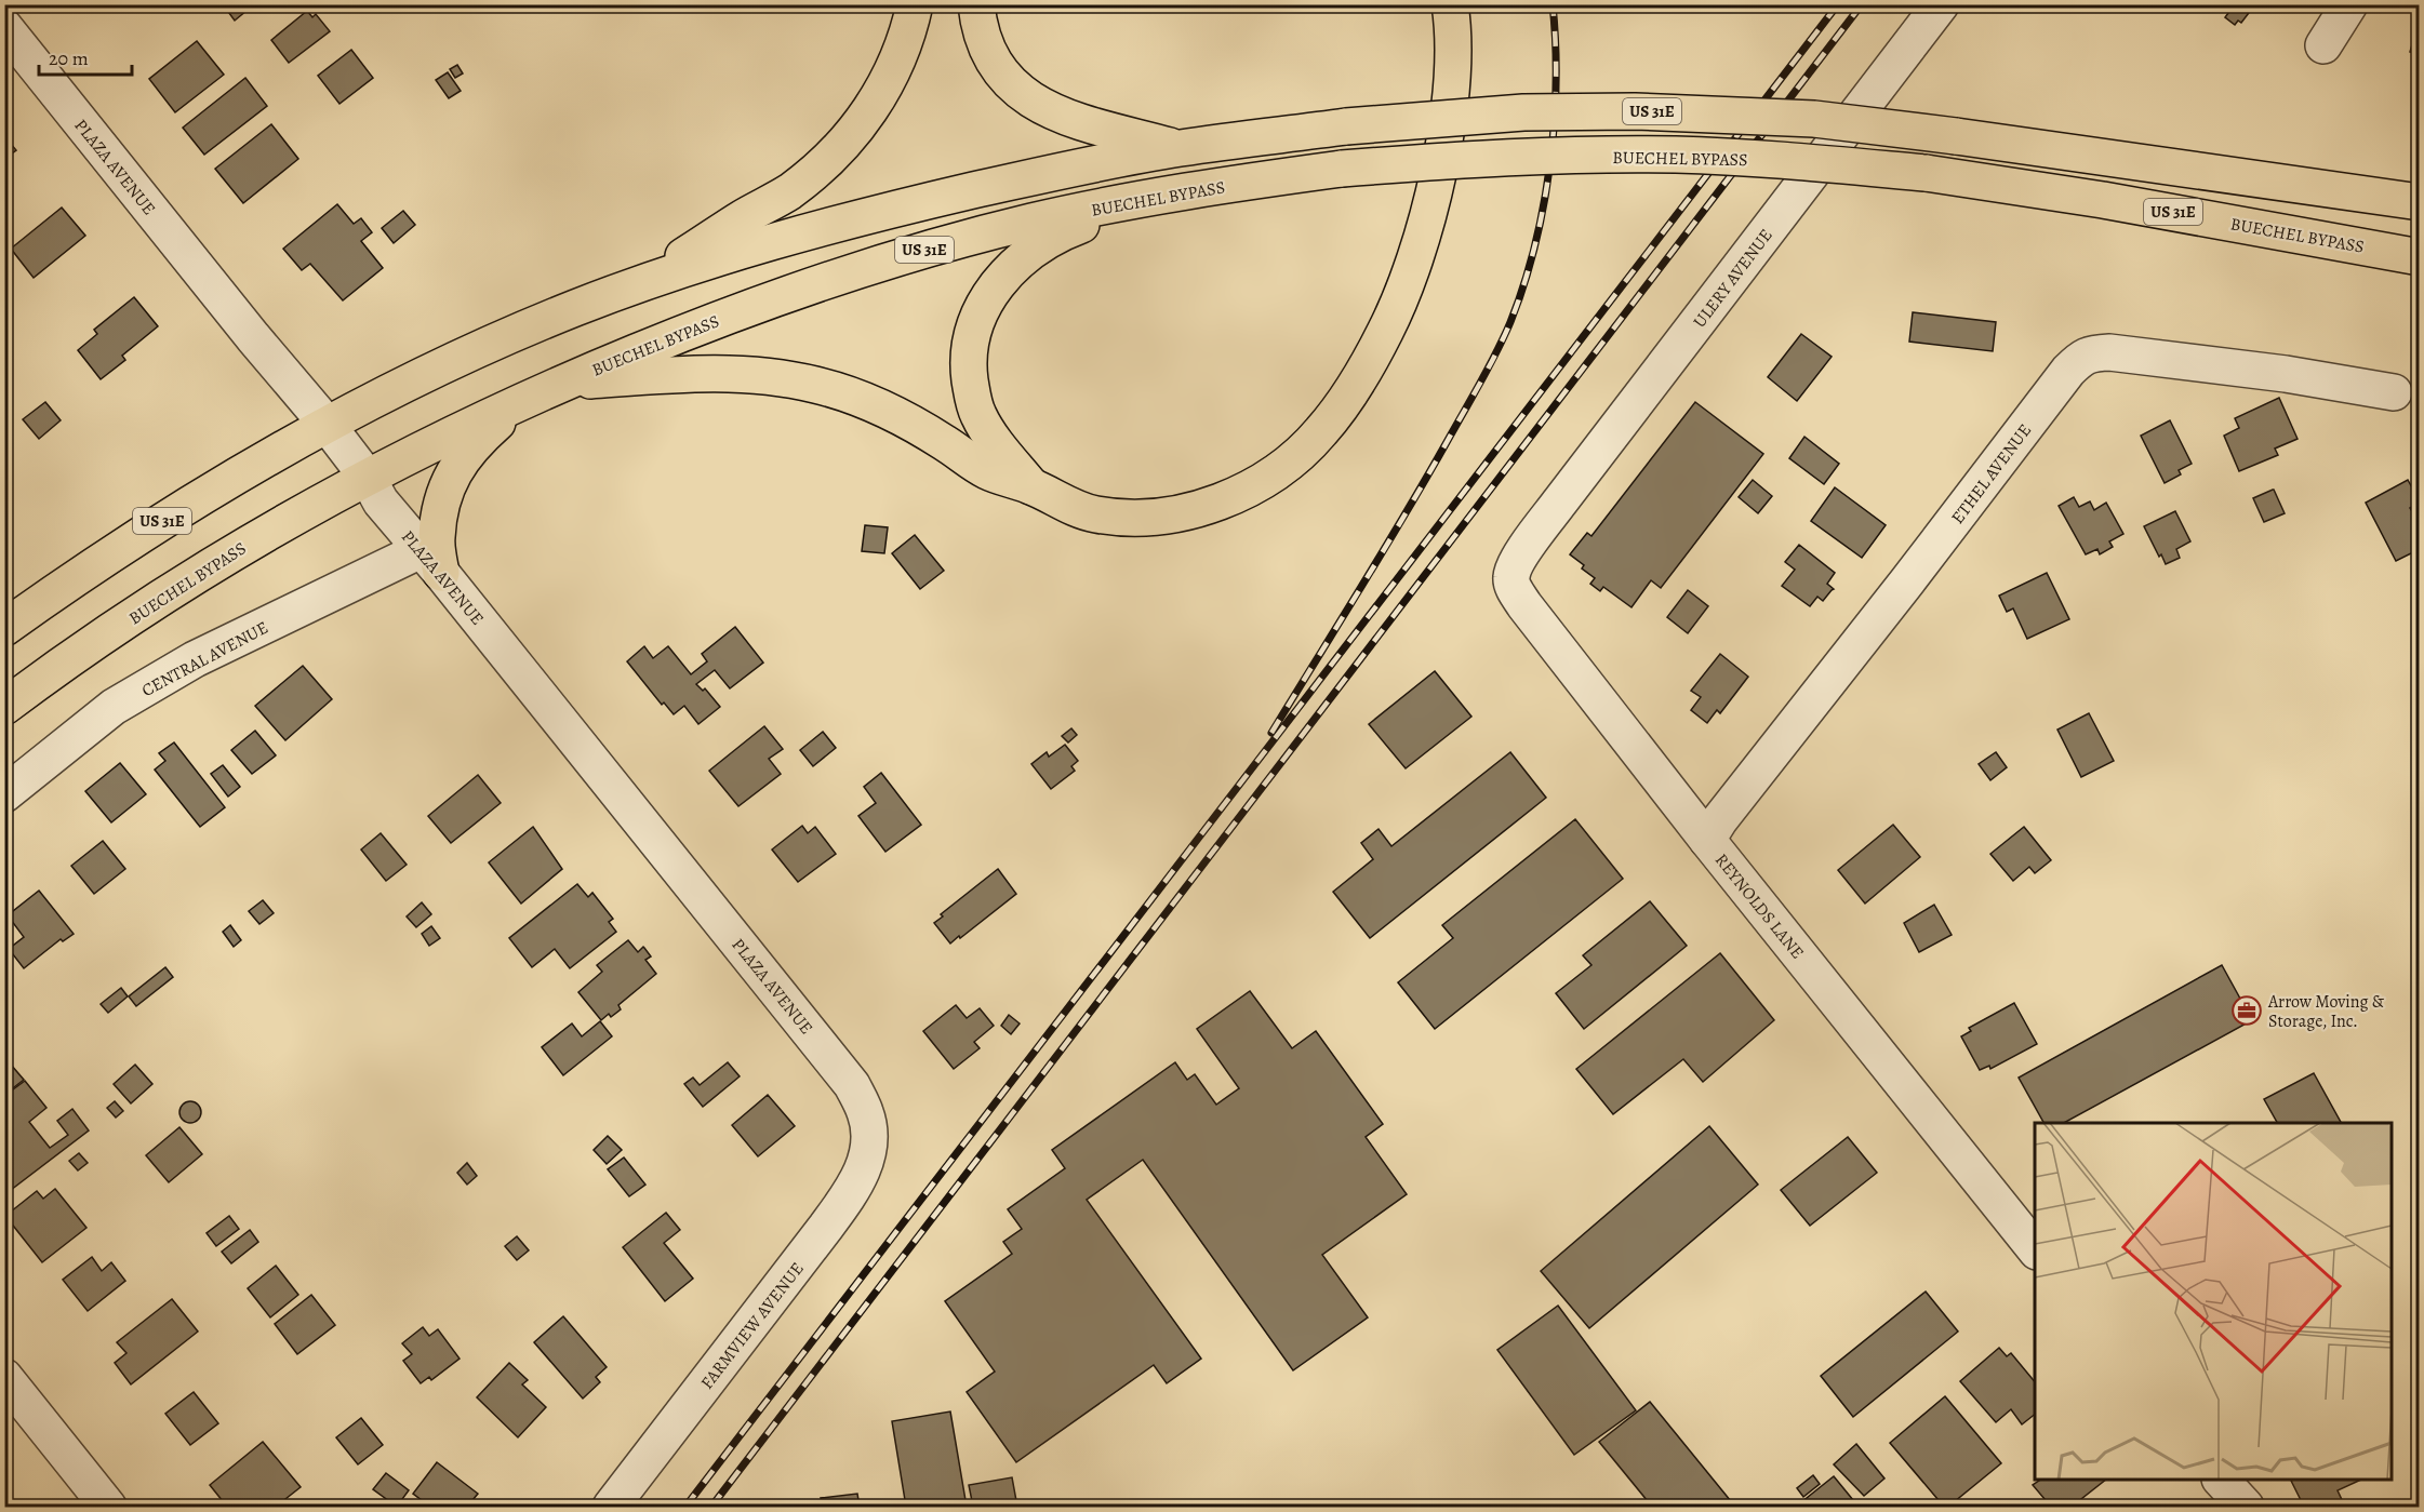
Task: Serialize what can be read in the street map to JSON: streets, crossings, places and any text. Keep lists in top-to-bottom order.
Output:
{
  "streets": {
    "main road": ["US 31E", "BUECHEL BYPASS"],
    "street": [
      "PLAZA AVENUE",
      "ULERY AVENUE",
      "ETHEL AVENUE",
      "CENTRAL AVENUE",
      "REYNOLDS LANE",
      "FARMVIEW AVENUE"
    ]
  },
  "crossings": [
    ["US 31E", "PLAZA AVENUE"],
    ["BUECHEL BYPASS", "PLAZA AVENUE"],
    ["PLAZA AVENUE", "CENTRAL AVENUE"],
    ["PLAZA AVENUE", "FARMVIEW AVENUE"],
    ["ULERY AVENUE", "REYNOLDS LANE"],
    ["ETHEL AVENUE", "REYNOLDS LANE"]
  ],
  "places": {
    "office": ["Arrow Moving & Storage, Inc."]
  },
  "scale_bar": "20 m"
}
